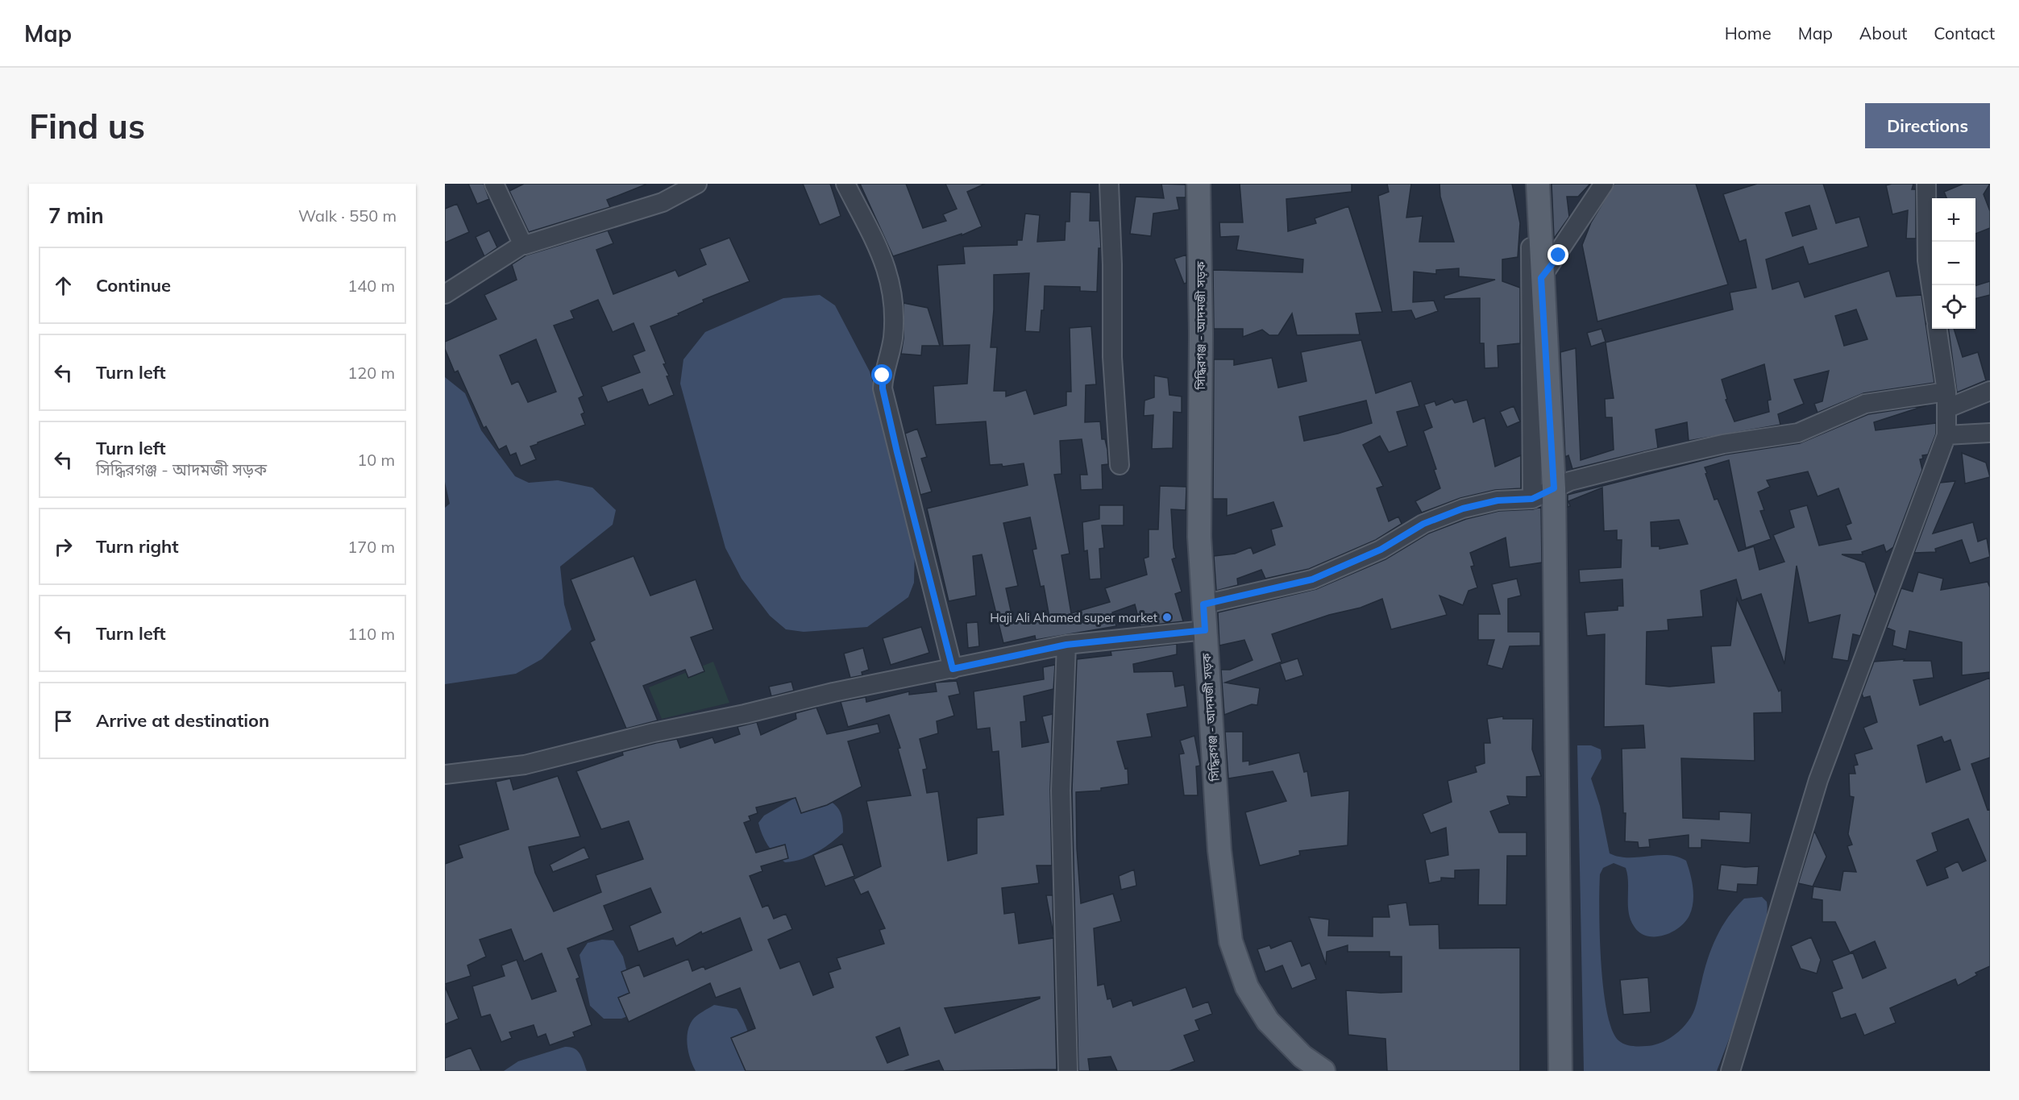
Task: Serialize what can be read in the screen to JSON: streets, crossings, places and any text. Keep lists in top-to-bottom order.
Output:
{
  "streets": {
    "main road": ["সিদ্ধিরগঞ্জ - আদমজী সড়ক"]
  },
  "places": ["Haji Ali Ahamed super market"],
  "page": {
    "header": "Map",
    "nav": [
      "Home",
      "Map",
      "About",
      "Contact"
    ],
    "buttons": "Directions",
    "title": "Find us",
    "heading": ["7 min", "Walk · 550 m"],
    "map_buttons": ["+", "−"],
    "list": [
      ["Continue", "140 m"],
      ["Turn left", "120 m"],
      ["Turn left", "সিদ্ধিরগঞ্জ - আদমজী সড়ক", "10 m"],
      ["Turn right", "170 m"],
      ["Turn left", "110 m"],
      "Arrive at destination"
    ]
  }
}
